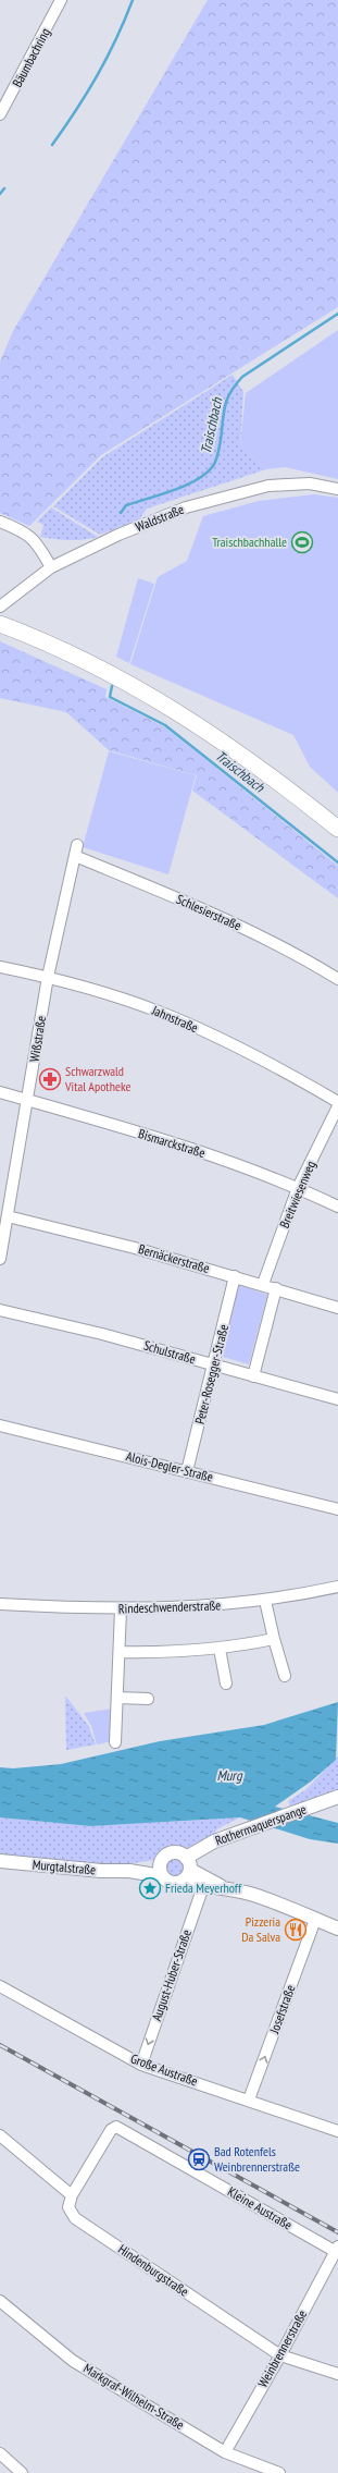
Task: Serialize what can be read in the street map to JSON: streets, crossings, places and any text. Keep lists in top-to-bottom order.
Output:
{
  "streets": {
    "street": [
      "Bäumbachring",
      "Waldstraße",
      "Schlesierstraße",
      "Jahnstraße",
      "Wißstraße",
      "Bismarckstraße",
      "Breitwiesenweg",
      "Bernäckerstraße",
      "Schulstraße",
      "Peter-Rosegger-Straße",
      "Alois-Degler-Straße",
      "Rindeschwenderstraße",
      "Rothermaquerspange",
      "Murgtalstraße",
      "August-Huber-Straße",
      "Josefstraße",
      "Große Austraße",
      "Kleine Austraße",
      "Hindenburgstraße",
      "Weinbrennerstraße",
      "Markgraf-Wilhelm-Straße"
    ]
  },
  "crossings": [
    ["Schlesierstraße", "Wißstraße"],
    ["Jahnstraße", "Wißstraße"],
    ["Wißstraße", "Bismarckstraße"],
    ["Wißstraße", "Bernäckerstraße"],
    ["Bismarckstraße", "Breitwiesenweg"],
    ["Breitwiesenweg", "Bernäckerstraße"],
    ["Bernäckerstraße", "Peter-Rosegger-Straße"],
    ["Schulstraße", "Peter-Rosegger-Straße"],
    ["Peter-Rosegger-Straße", "Alois-Degler-Straße"],
    ["Rothermaquerspange", "Murgtalstraße"],
    ["Murgtalstraße", "August-Huber-Straße"],
    ["Murgtalstraße", "Josefstraße"],
    ["August-Huber-Straße", "Große Austraße"],
    ["Josefstraße", "Große Austraße"],
    ["Kleine Austraße", "Hindenburgstraße"],
    ["Kleine Austraße", "Weinbrennerstraße"],
    ["Hindenburgstraße", "Weinbrennerstraße"],
    ["Weinbrennerstraße", "Markgraf-Wilhelm-Straße"]
  ],
  "one_way": ["August-Huber-Straße", "Josefstraße"],
  "water": ["Traischbach", "Murg"],
  "places": {
    "sports": ["Traischbachhalle"],
    "pharmacy": ["Schwarzwald Vital Apotheke"],
    "place": ["Frieda Meyerhoff"],
    "restaurant": ["Pizzeria Da Salva"],
    "station": ["Bad Rotenfels Weinbrennerstraße"]
  }
}
